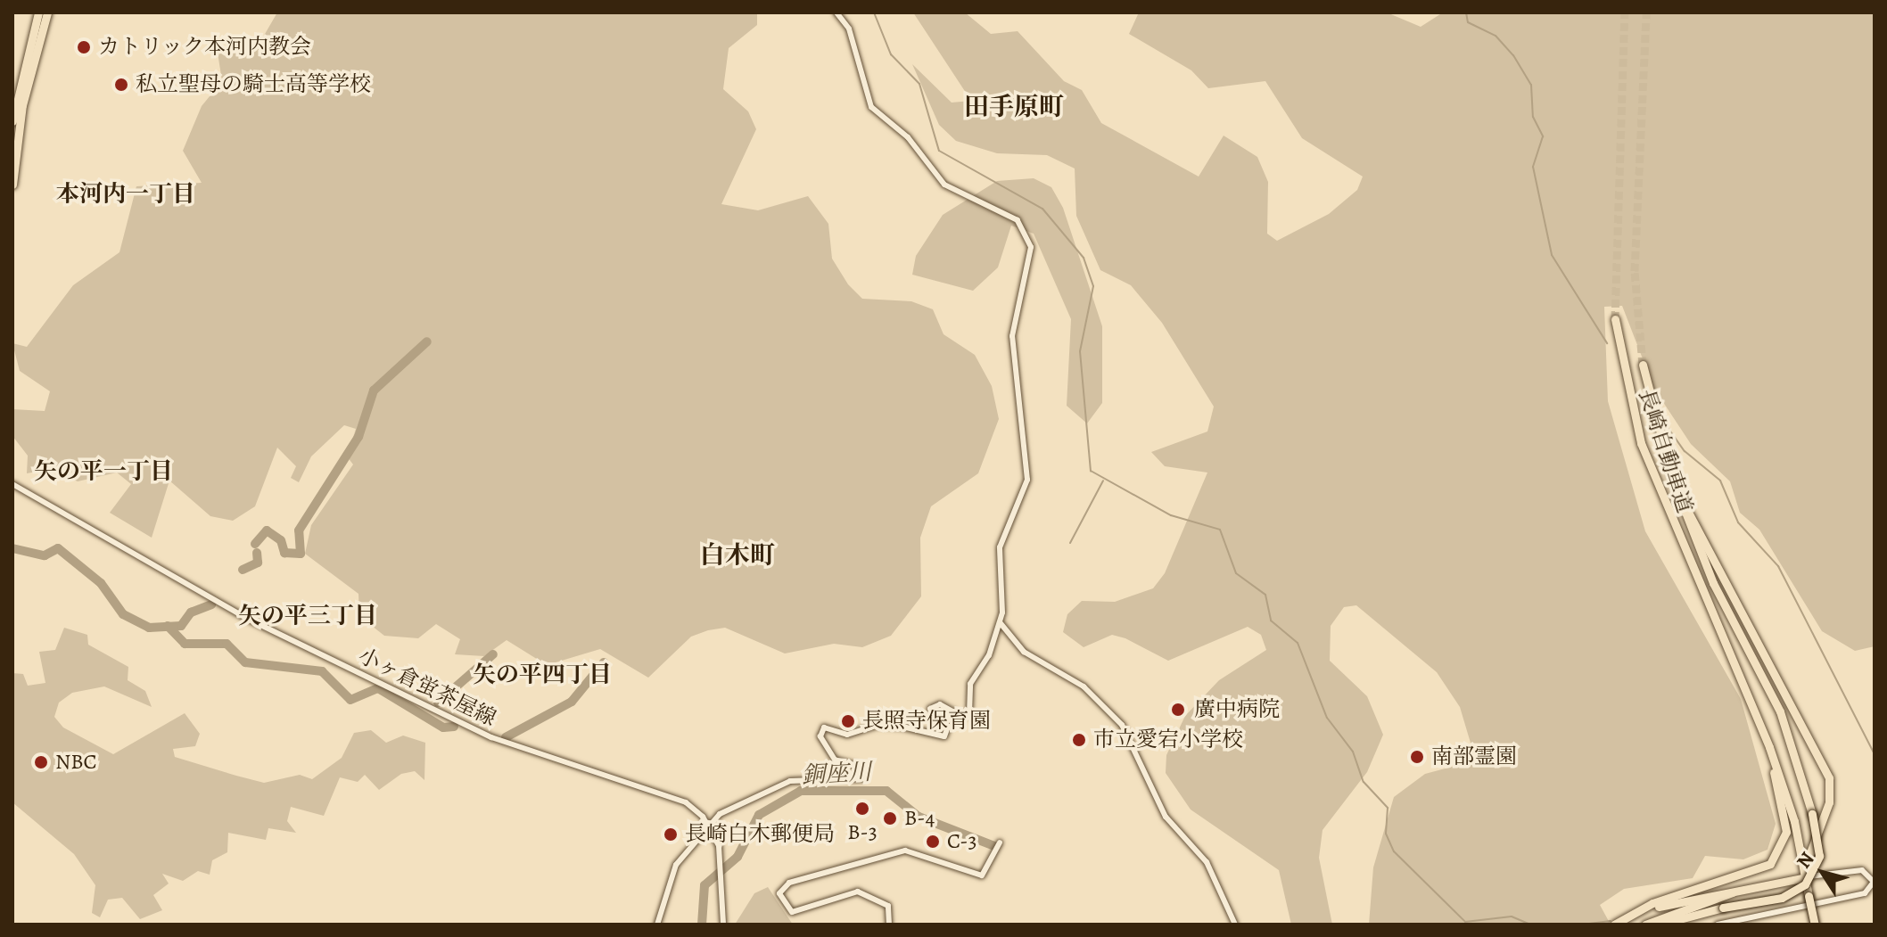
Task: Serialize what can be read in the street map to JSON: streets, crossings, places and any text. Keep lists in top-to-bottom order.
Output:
{
  "streets": {
    "highway": ["長崎自動車道"],
    "street": ["小ヶ倉蛍茶屋線"]
  },
  "districts": [
    "田手原町",
    "本河内一丁目",
    "矢の平一丁目",
    "白木町",
    "矢の平三丁目",
    "矢の平四丁目"
  ],
  "water": ["銅座川"],
  "places": [
    "カトリック本河内教会",
    "私立聖母の騎士高等学校",
    "廣中病院",
    "長照寺保育園",
    "市立愛宕小学校",
    "南部霊園",
    "NBC",
    "B-3",
    "B-4",
    "長崎白木郵便局",
    "C-3"
  ],
  "north": "top left"
}
